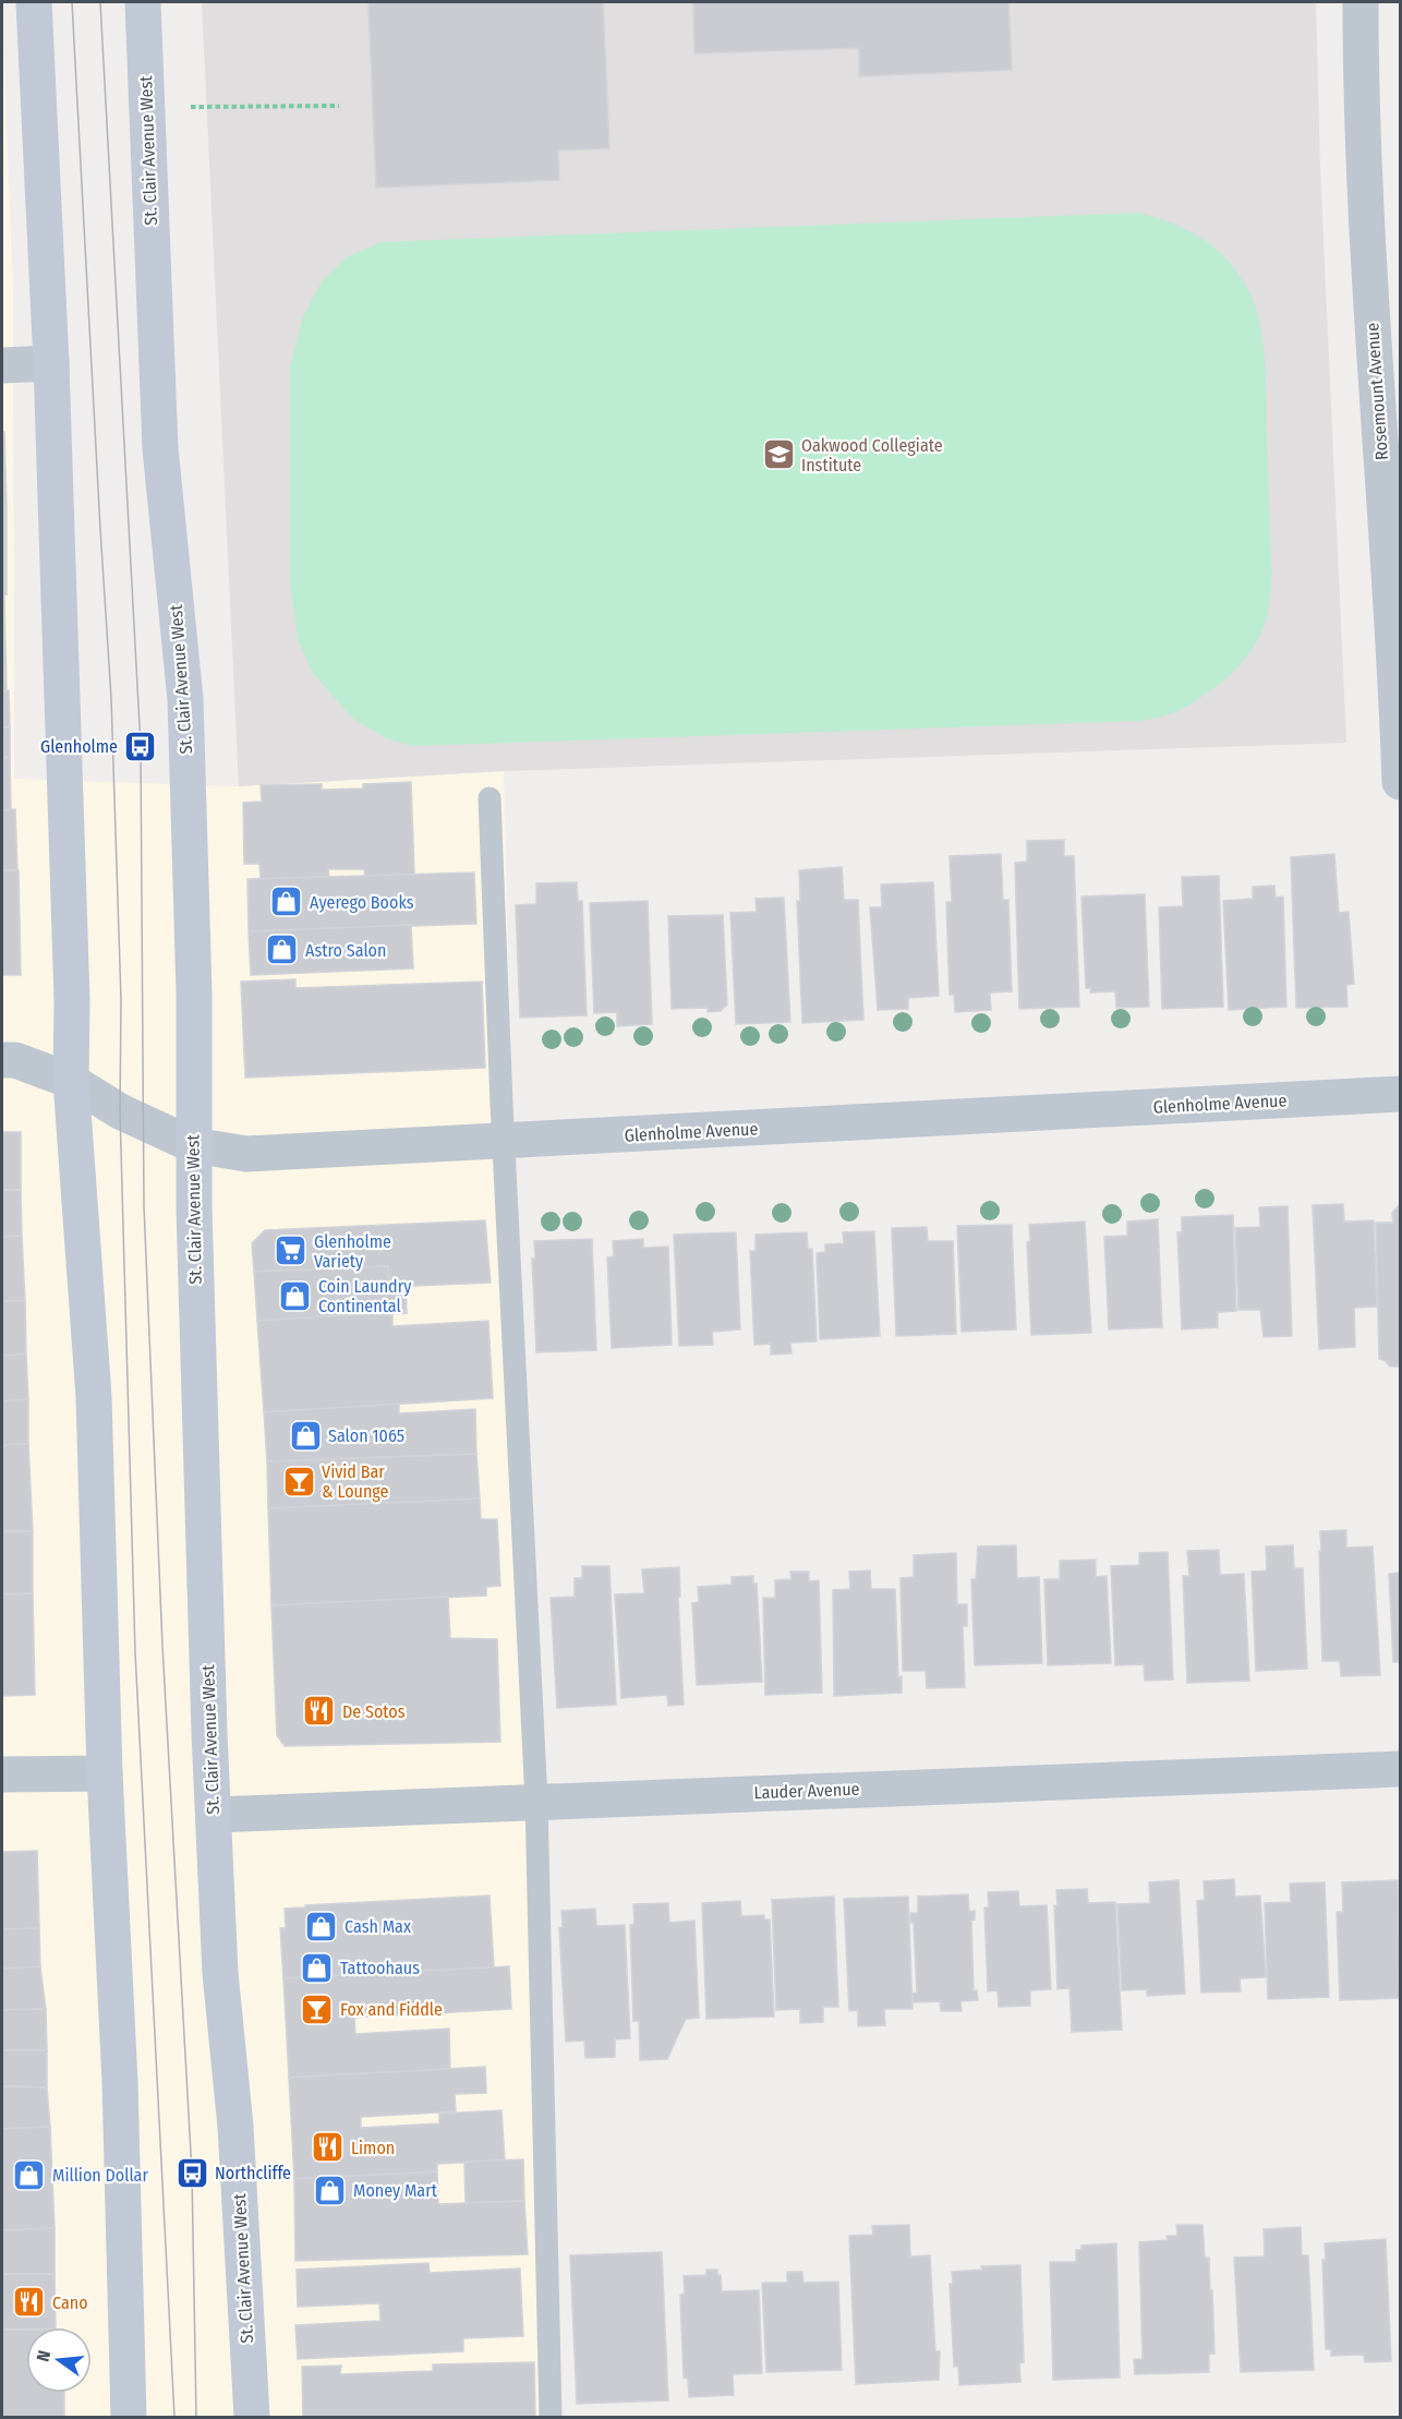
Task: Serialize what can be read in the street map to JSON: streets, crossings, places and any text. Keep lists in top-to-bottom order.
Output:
{
  "streets": {
    "main road": ["St. Clair Avenue West"],
    "street": ["Rosemount Avenue", "Glenholme Avenue", "Lauder Avenue"]
  },
  "crossings": [
    ["St. Clair Avenue West", "Glenholme Avenue"],
    ["St. Clair Avenue West", "Lauder Avenue"]
  ],
  "places": {
    "school or university": ["Oakwood Collegiate Institute"],
    "bus stop": ["Glenholme", "Northcliffe"],
    "shop": [
      "Ayerego Books",
      "Astro Salon",
      "Coin Laundry Continental",
      "Salon 1065",
      "Cash Max",
      "Tattoohaus",
      "Million Dollar",
      "Money Mart"
    ],
    "supermarket": ["Glenholme Variety"],
    "bar": ["Vivid Bar & Lounge", "Fox and Fiddle"],
    "restaurant": ["De Sotos", "Limon", "Cano"]
  },
  "north": "left"
}
